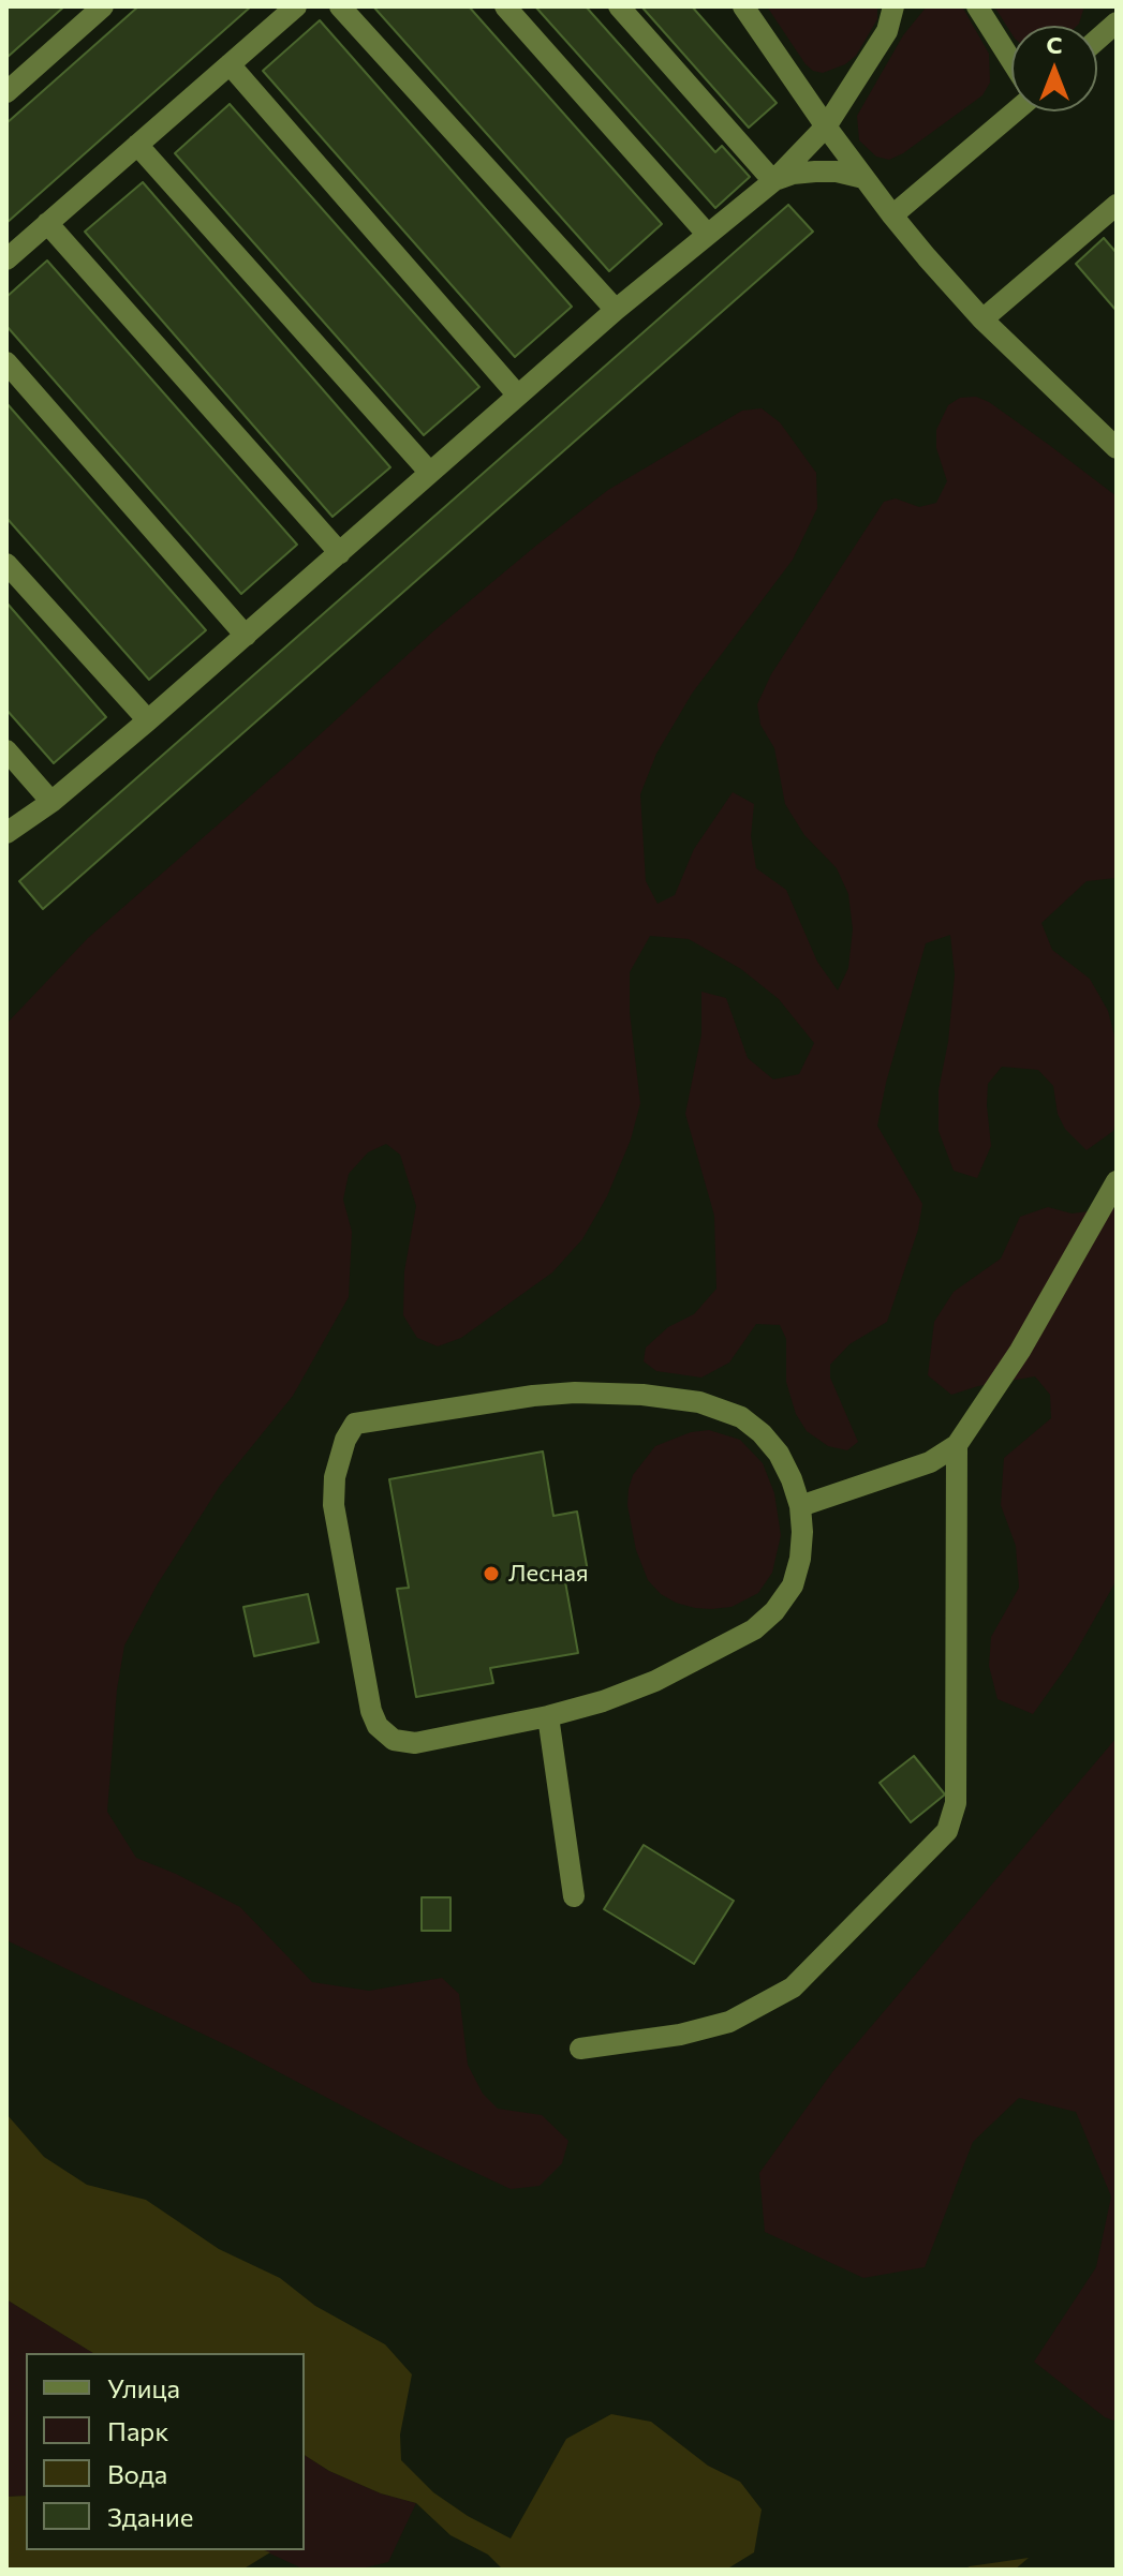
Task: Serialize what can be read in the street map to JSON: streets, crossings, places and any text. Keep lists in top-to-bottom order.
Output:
{
  "places": ["Лесная"],
  "legend": [
    "Улица",
    "Парк",
    "Вода",
    "Здание"
  ],
  "north": "top"
}
